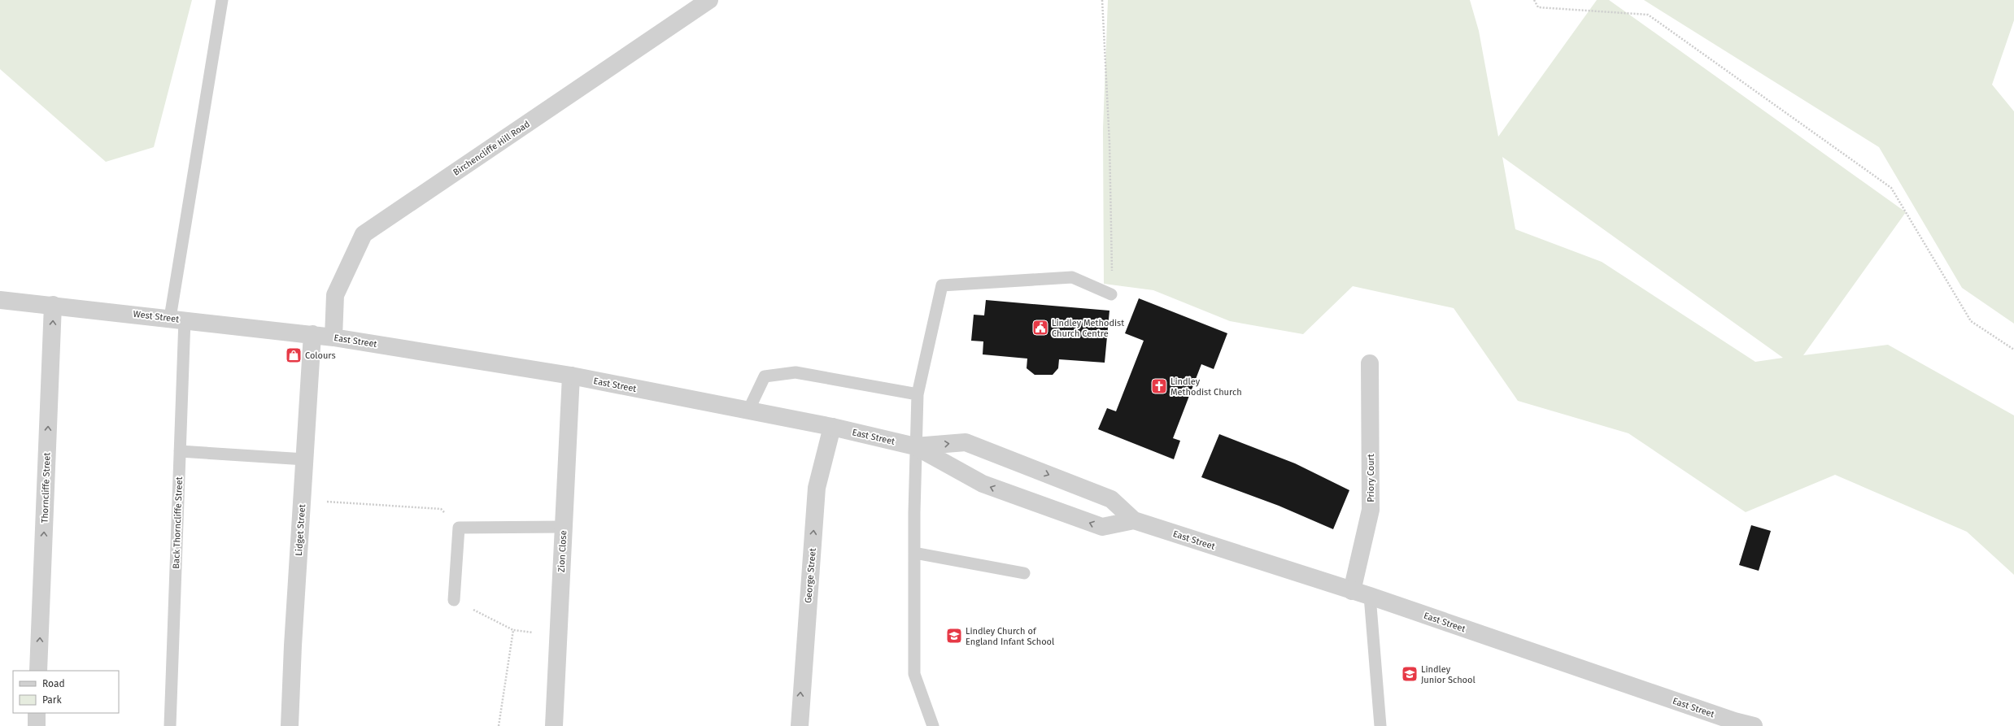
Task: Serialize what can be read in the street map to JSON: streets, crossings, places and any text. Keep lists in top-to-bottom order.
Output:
{
  "streets": {
    "street": [
      "Birchencliffe Hill Road",
      "West Street",
      "East Street",
      "Priory Court",
      "Thorncliffe Street",
      "Lidget Street",
      "Zion Close",
      "George Street"
    ],
    "lane": ["Back Thorncliffe Street"]
  },
  "crossings": [
    ["Birchencliffe Hill Road", "East Street"],
    ["West Street", "East Street"],
    ["West Street", "Thorncliffe Street"],
    ["West Street", "Back Thorncliffe Street"],
    ["West Street", "Lidget Street"],
    ["East Street", "Priory Court"],
    ["East Street", "Lidget Street"],
    ["East Street", "Zion Close"],
    ["East Street", "George Street"]
  ],
  "one_way": ["Thorncliffe Street", "George Street"],
  "places": {
    "public building": ["Lindley Methodist Church Centre"],
    "shop": ["Colours"],
    "church": ["Lindley Methodist Church"],
    "school or university": ["Lindley Church of England Infant School", "Lindley Junior School"]
  },
  "legend": ["Road", "Park"]
}
